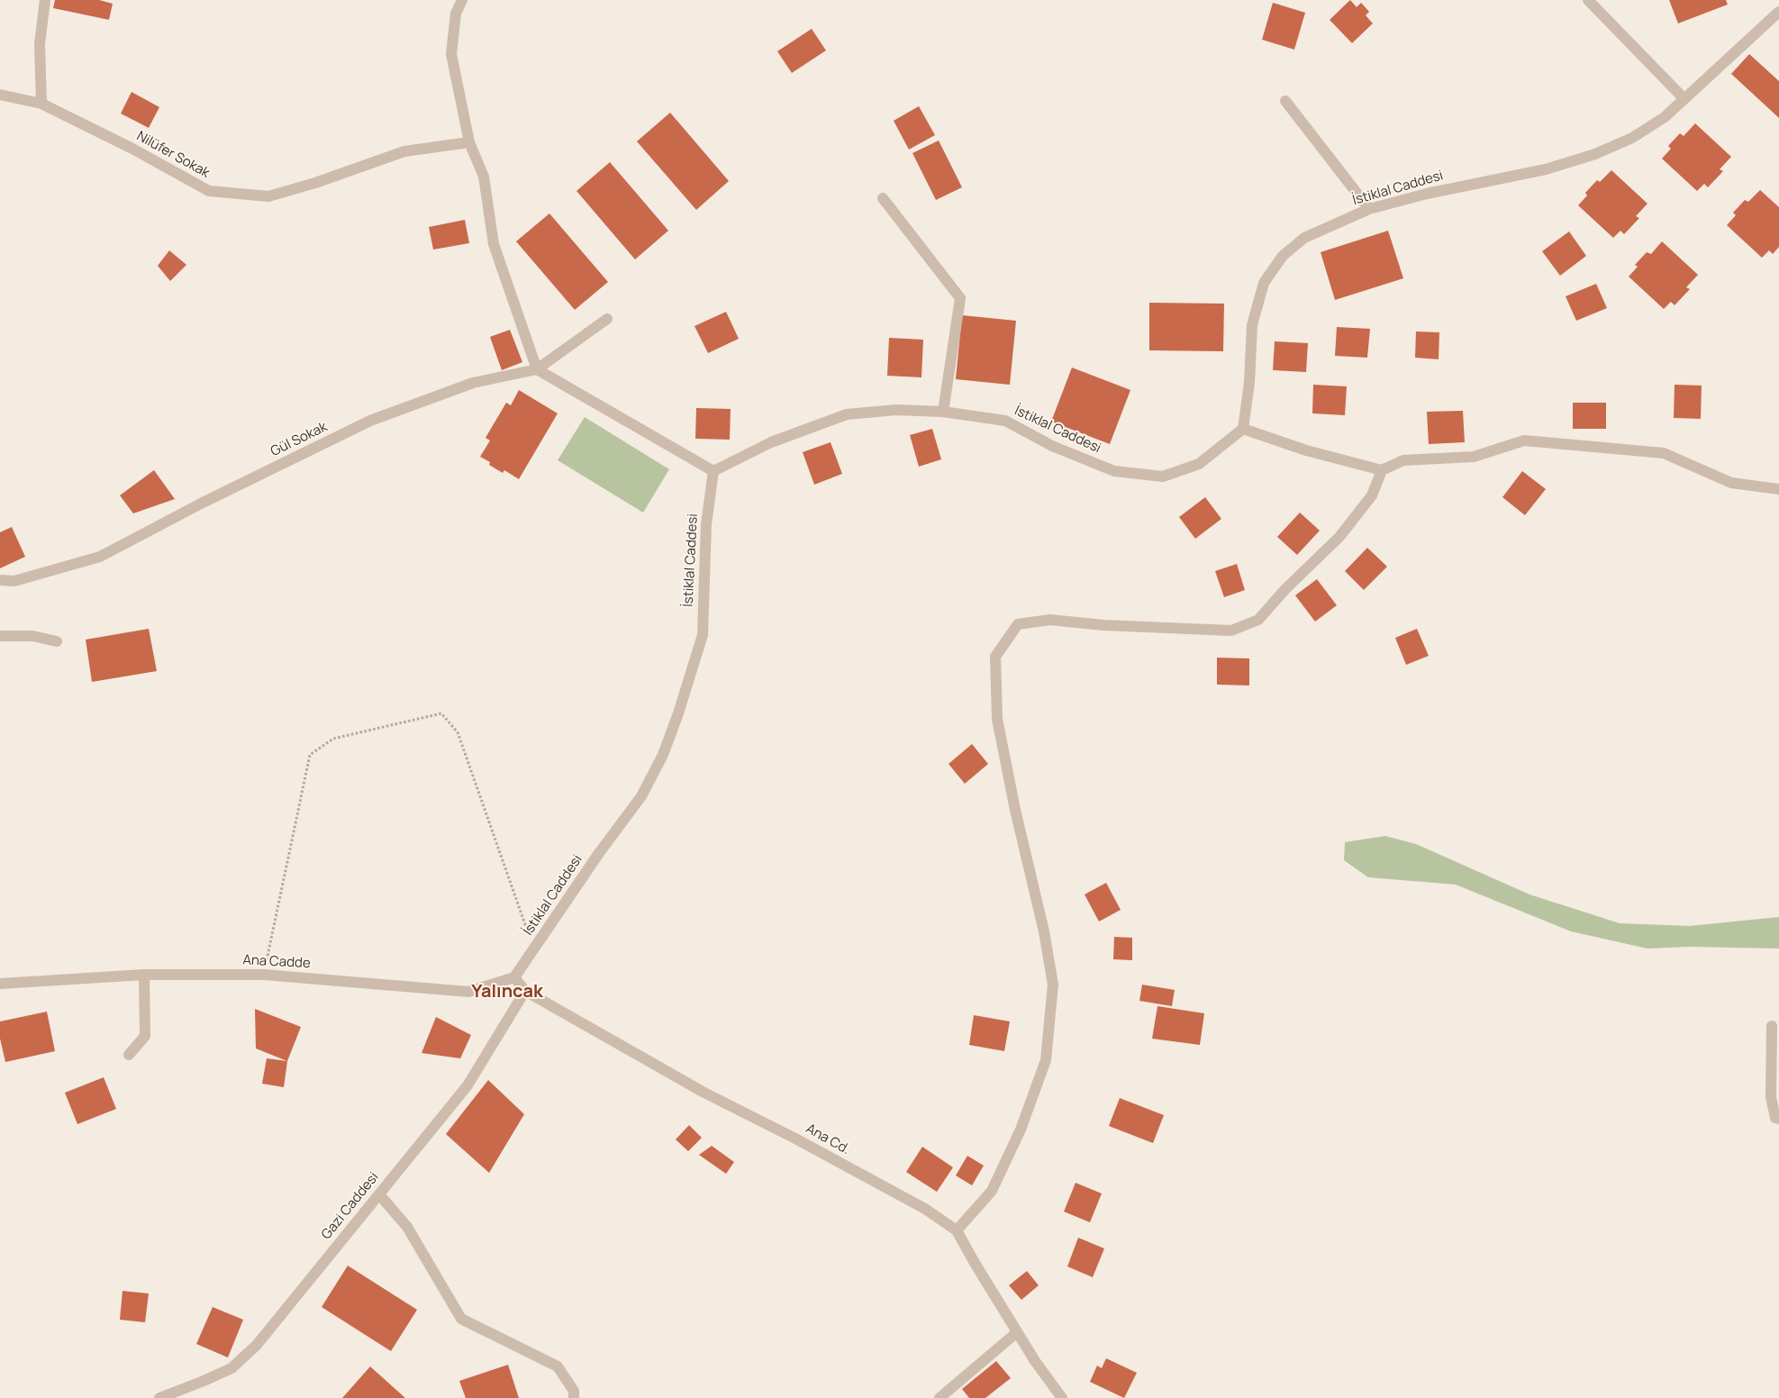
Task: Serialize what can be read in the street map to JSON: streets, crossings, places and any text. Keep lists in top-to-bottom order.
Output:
{
  "streets": {
    "street": [
      "Nilüfer Sokak",
      "İstiklal Caddesi",
      "Gül Sokak",
      "Ana Cadde",
      "Ana Cd.",
      "Gazi Caddesi"
    ]
  },
  "crossings": [
    ["Ana Cadde", "Ana Cd."],
    ["Ana Cd.", "Gazi Caddesi"]
  ],
  "districts": ["Yalıncak"]
}
